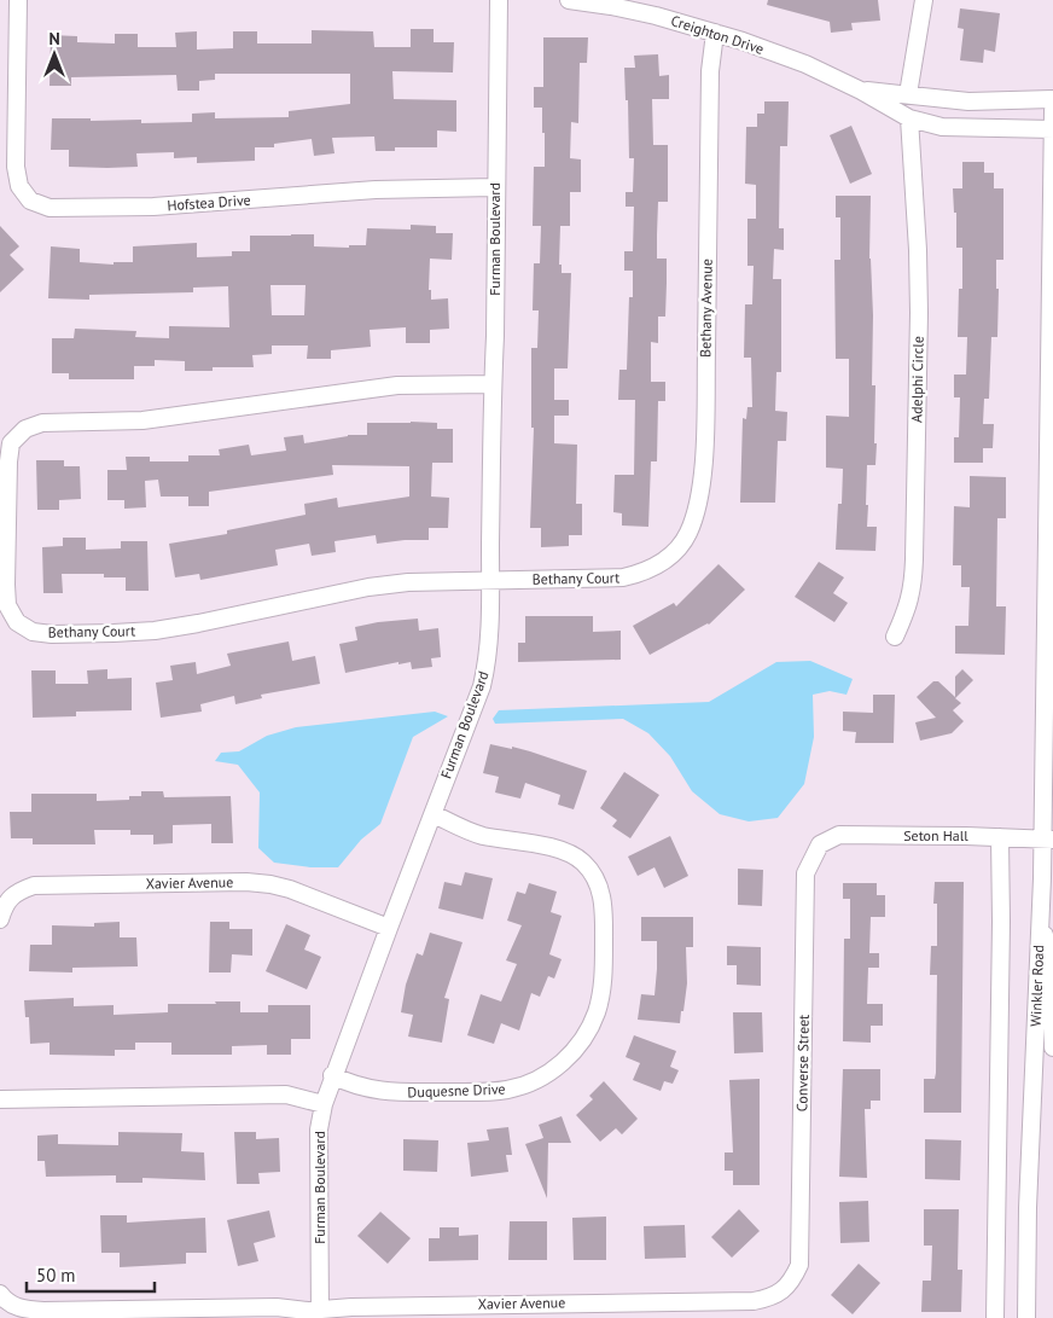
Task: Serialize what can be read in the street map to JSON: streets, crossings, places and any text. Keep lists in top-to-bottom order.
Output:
{
  "streets": {
    "street": [
      "Creighton Drive",
      "Hofstea Drive",
      "Furman Boulevard",
      "Bethany Avenue",
      "Adelphi Circle",
      "Bethany Court",
      "Seton Hall",
      "Xavier Avenue",
      "Winkler Road",
      "Converse Street",
      "Duquesne Drive"
    ]
  },
  "crossings": [
    ["Creighton Drive", "Bethany Avenue"],
    ["Creighton Drive", "Adelphi Circle"],
    ["Creighton Drive", "Winkler Road"],
    ["Hofstea Drive", "Furman Boulevard"],
    ["Furman Boulevard", "Bethany Court"],
    ["Furman Boulevard", "Xavier Avenue"],
    ["Furman Boulevard", "Duquesne Drive"],
    ["Bethany Avenue", "Bethany Court"],
    ["Seton Hall", "Winkler Road"],
    ["Seton Hall", "Converse Street"],
    ["Xavier Avenue", "Converse Street"]
  ],
  "scale_bar": "50 m",
  "north": "top"
}
